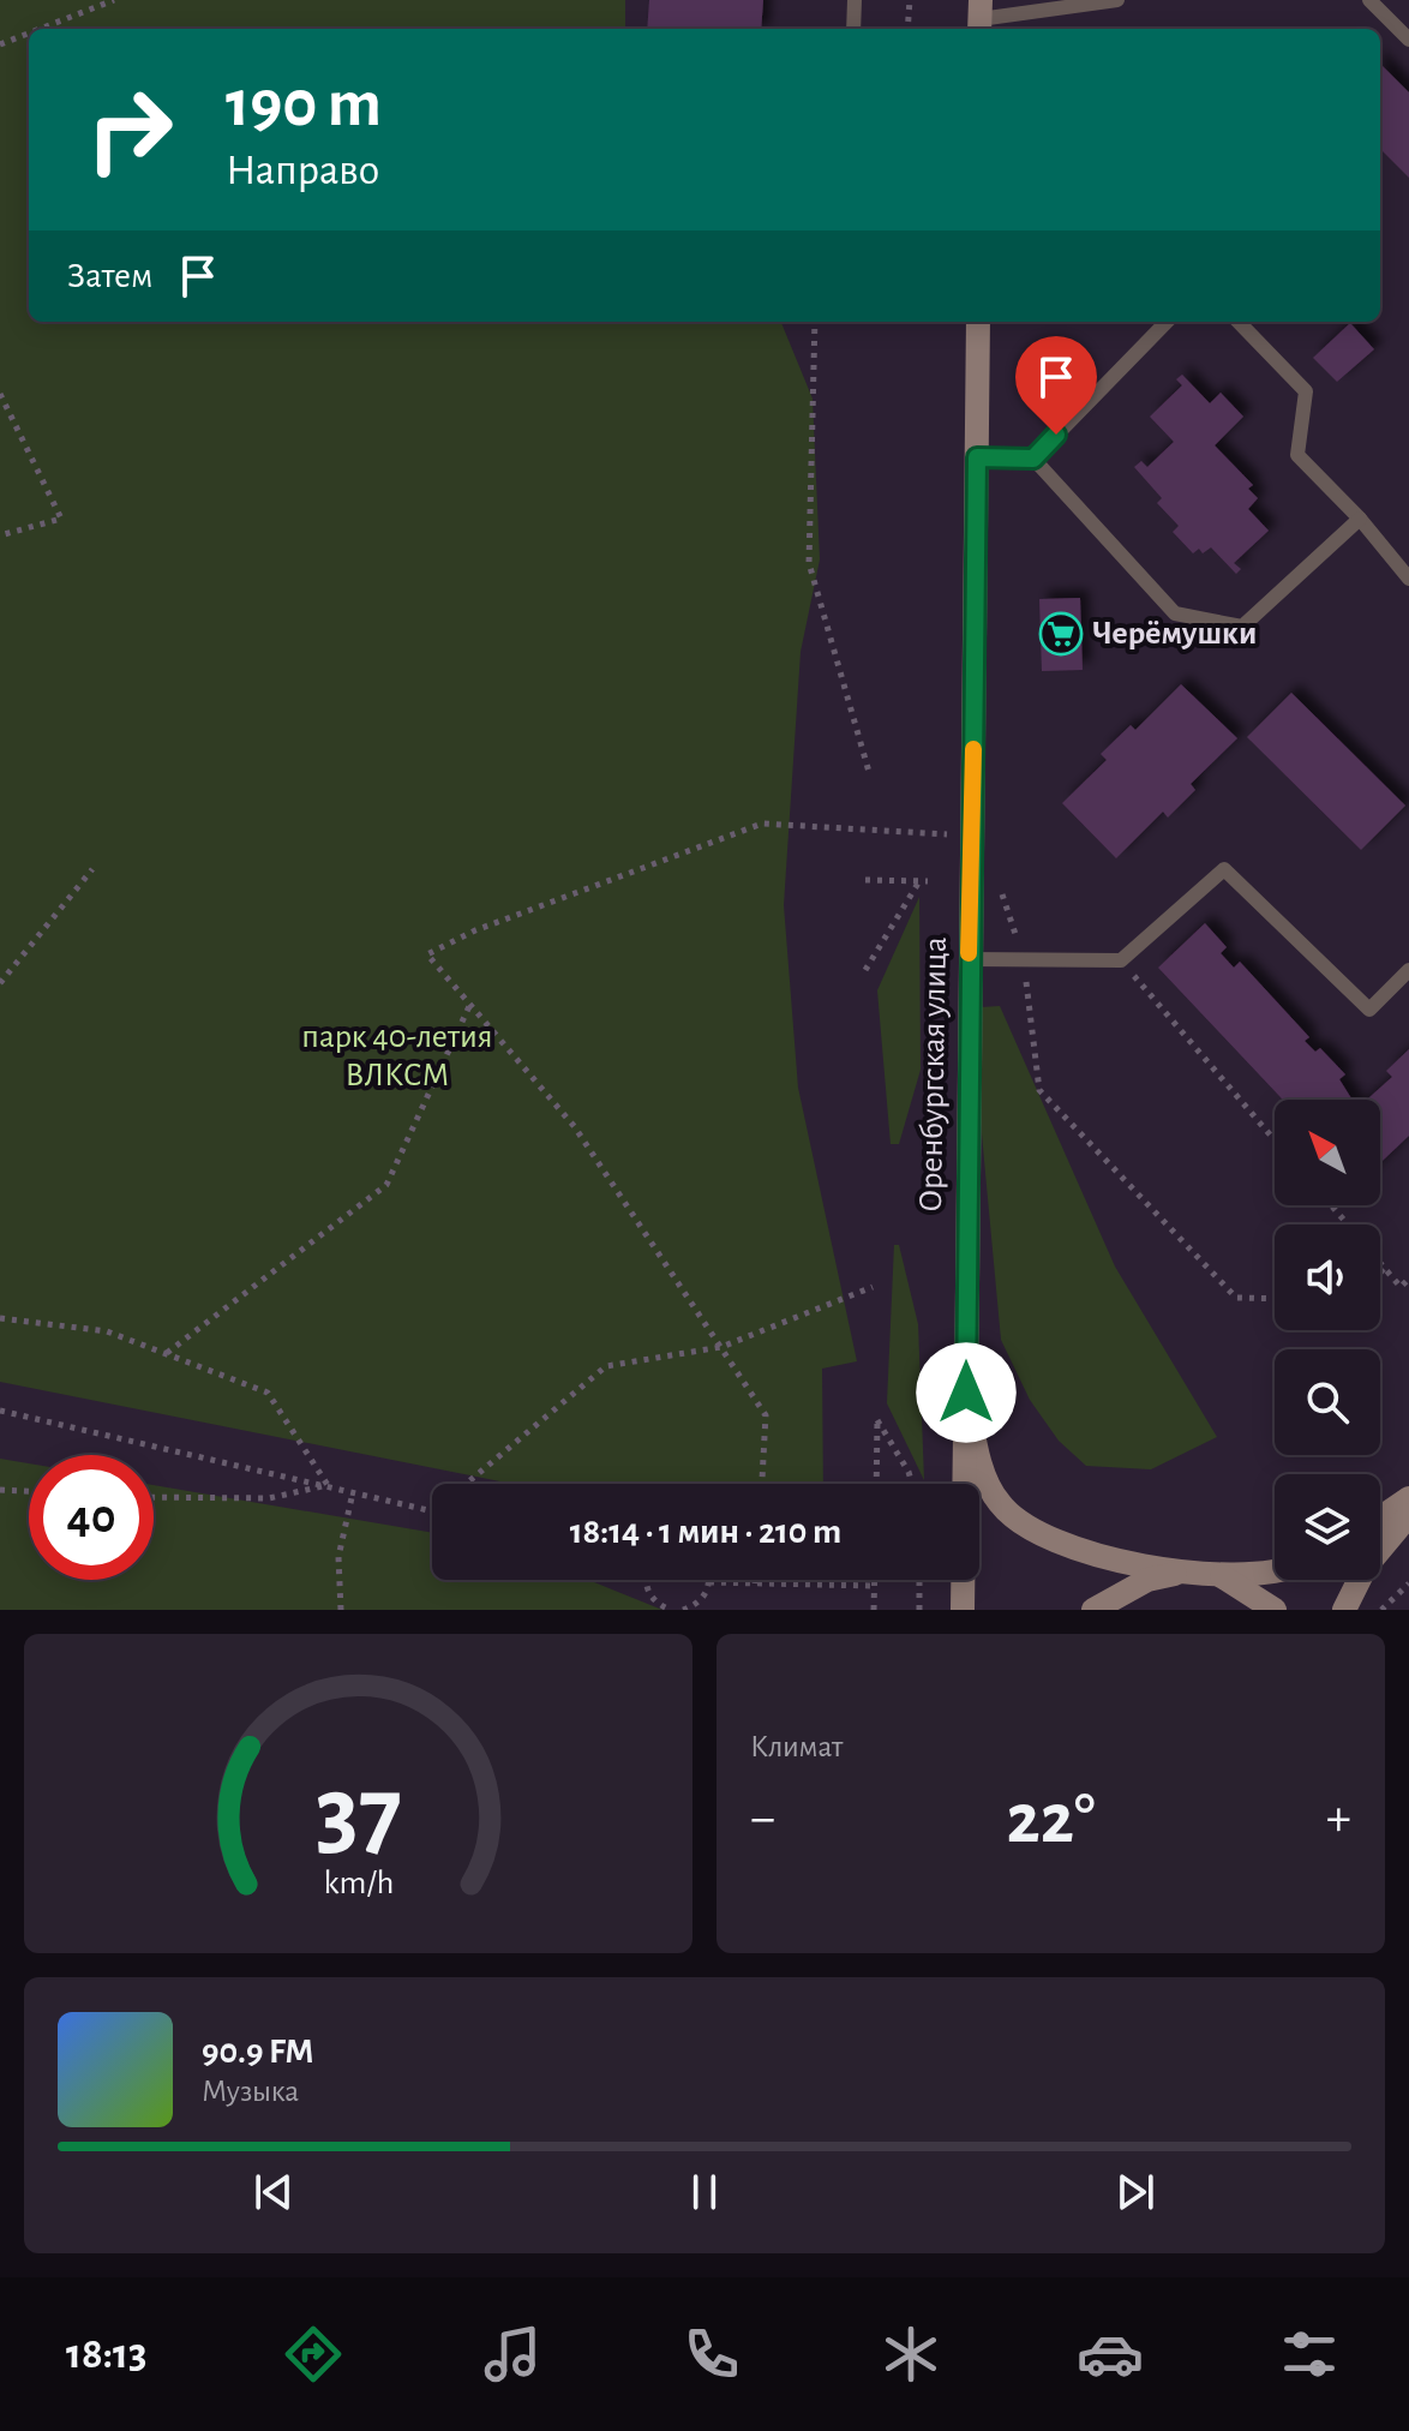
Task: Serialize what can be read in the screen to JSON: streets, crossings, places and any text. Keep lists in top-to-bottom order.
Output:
{
  "streets": {
    "street": ["Оренбургская улица"]
  },
  "parks": ["парк 40-летия ВЛКСМ"],
  "places": {
    "supermarket": ["Черёмушки"]
  },
  "north": "top left",
  "page": {
    "turn": ["190 m", "Направо"],
    "then": "Затем",
    "limit": "40",
    "trip": "18:14 · 1 мин · 210 m",
    "tile": "Климат",
    "heat": ["−", "22°", "+"],
    "song": ["90.9 FM", "Музыка"],
    "tabs": "18:13",
    "gauge": ["37", "km/h"]
  }
}
